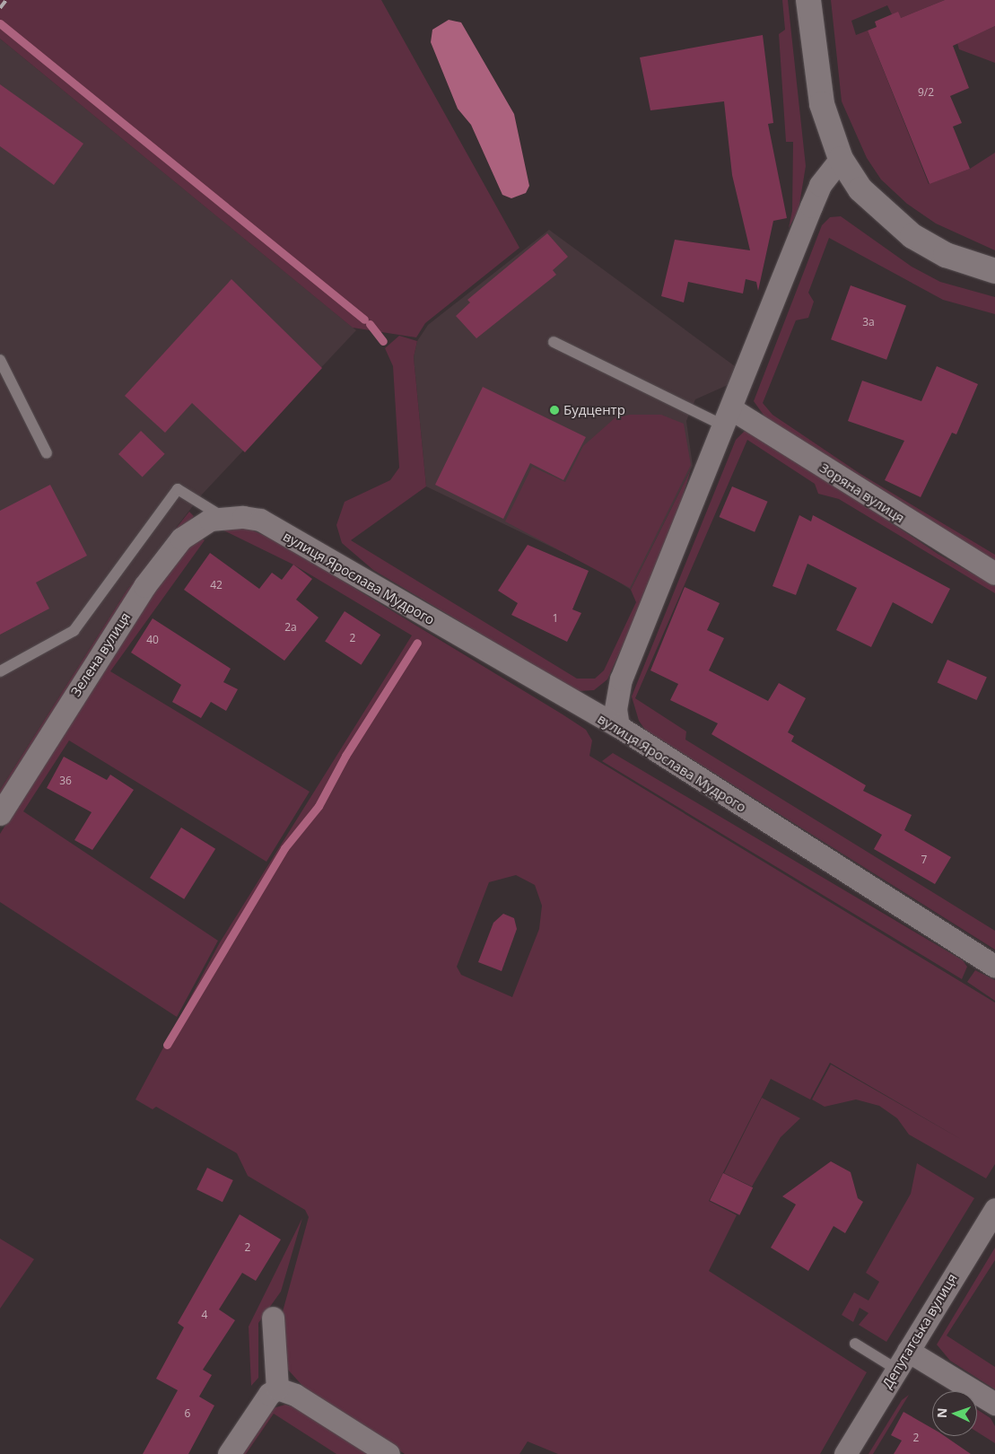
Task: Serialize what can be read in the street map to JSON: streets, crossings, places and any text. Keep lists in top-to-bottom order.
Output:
{
  "streets": {
    "street": [
      "Зоряна вулиця",
      "вулиця Ярослава Мудрого",
      "Зелена вулиця",
      "Депутатська вулиця"
    ]
  },
  "crossings": [
    ["вулиця Ярослава Мудрого", "Зелена вулиця"]
  ],
  "places": ["Будцентр"],
  "house_numbers": [
    "9/2",
    "3а",
    "42",
    "1",
    "2а",
    "2",
    "40",
    "36",
    "7",
    "2",
    "4",
    "6",
    "2"
  ],
  "north": "left"
}
